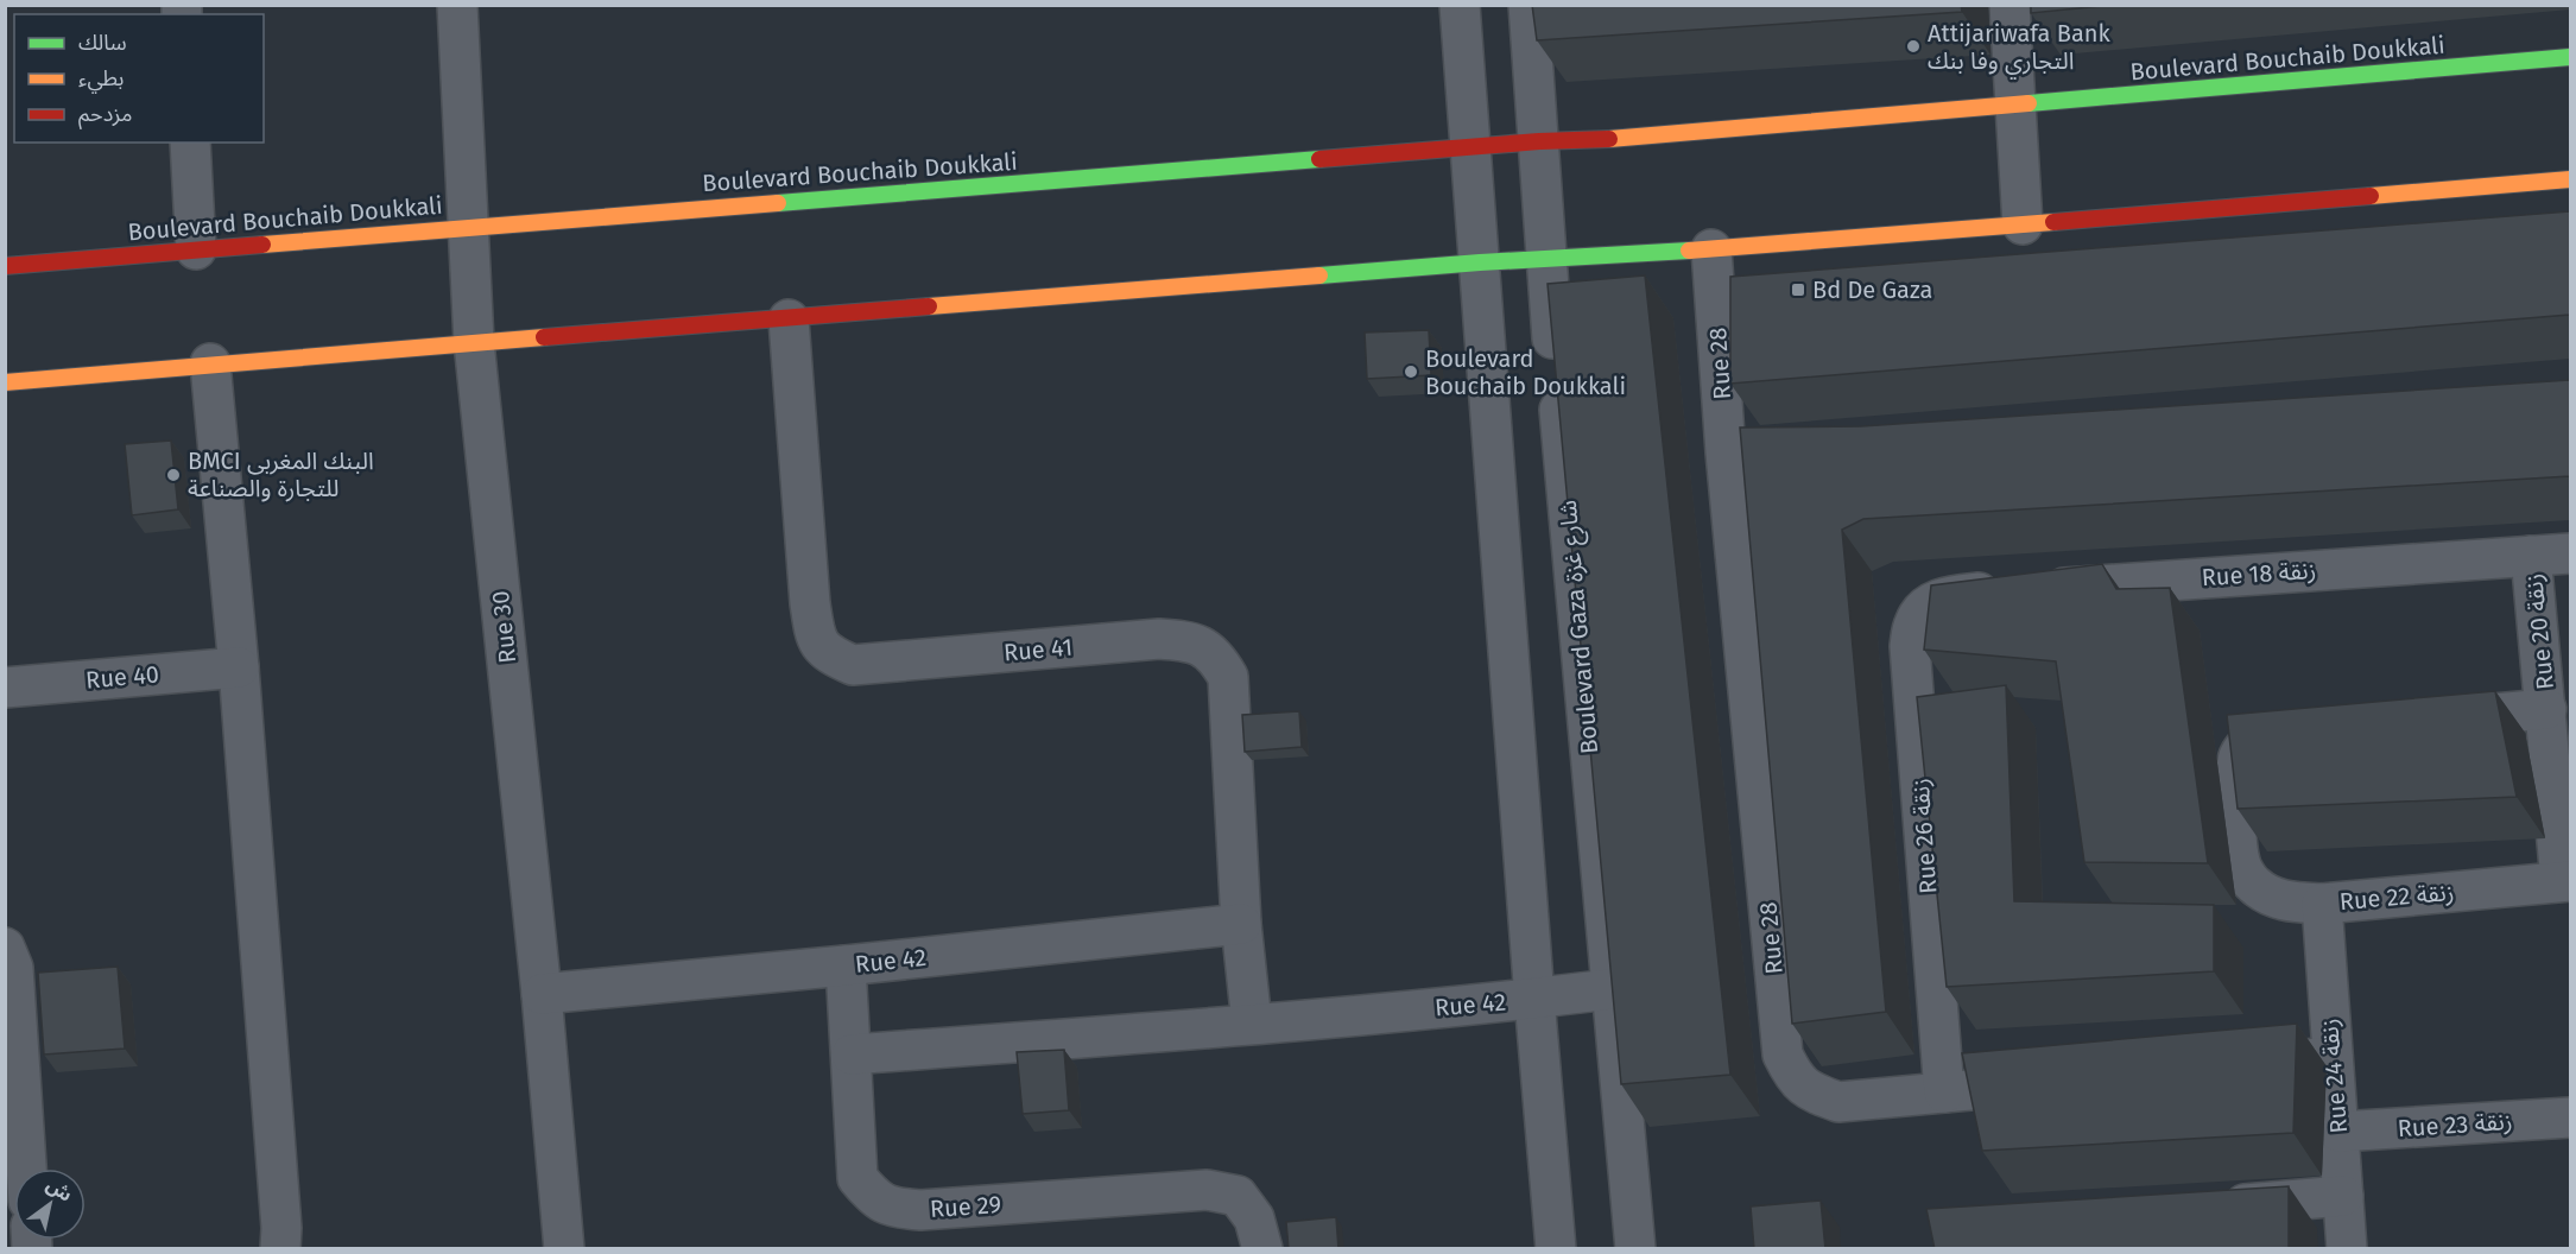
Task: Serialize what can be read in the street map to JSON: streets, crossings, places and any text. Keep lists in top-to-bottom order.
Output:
{
  "streets": {
    "main road": ["Boulevard Bouchaib Doukkali"],
    "street": [
      "Rue 28",
      "Rue 18 زنقة",
      "Rue 30",
      "Boulevard Gaza شارع غزة",
      "Rue 20 زنقة",
      "Rue 41",
      "Rue 40",
      "Rue 26 زنقة",
      "Rue 22 زنقة",
      "Rue 42",
      "Rue 24 زنقة",
      "Rue 23 زنقة",
      "Rue 29"
    ]
  },
  "crossings": [
    ["Boulevard Bouchaib Doukkali", "Rue 30"],
    ["Boulevard Bouchaib Doukkali", "Boulevard Gaza شارع غزة"],
    ["Rue 28", "Rue 26 زنقة"],
    ["Rue 18 زنقة", "Rue 20 زنقة"],
    ["Rue 18 زنقة", "Rue 26 زنقة"],
    ["Rue 30", "Rue 42"],
    ["Boulevard Gaza شارع غزة", "Rue 42"],
    ["Rue 20 زنقة", "Rue 22 زنقة"],
    ["Rue 41", "Rue 42"],
    ["Rue 22 زنقة", "Rue 24 زنقة"],
    ["Rue 42", "Rue 29"],
    ["Rue 24 زنقة", "Rue 23 زنقة"]
  ],
  "places": {
    "other": ["Attijariwafa Bank التجاري وفا بنك", "Boulevard Bouchaib Doukkali", "BMCI البنك المغربي للتجارة والصناعة"],
    "transit": ["Bd De Gaza"]
  },
  "legend": ["سالك", "بطيء", "مزدحم"],
  "north": "top right"
}
